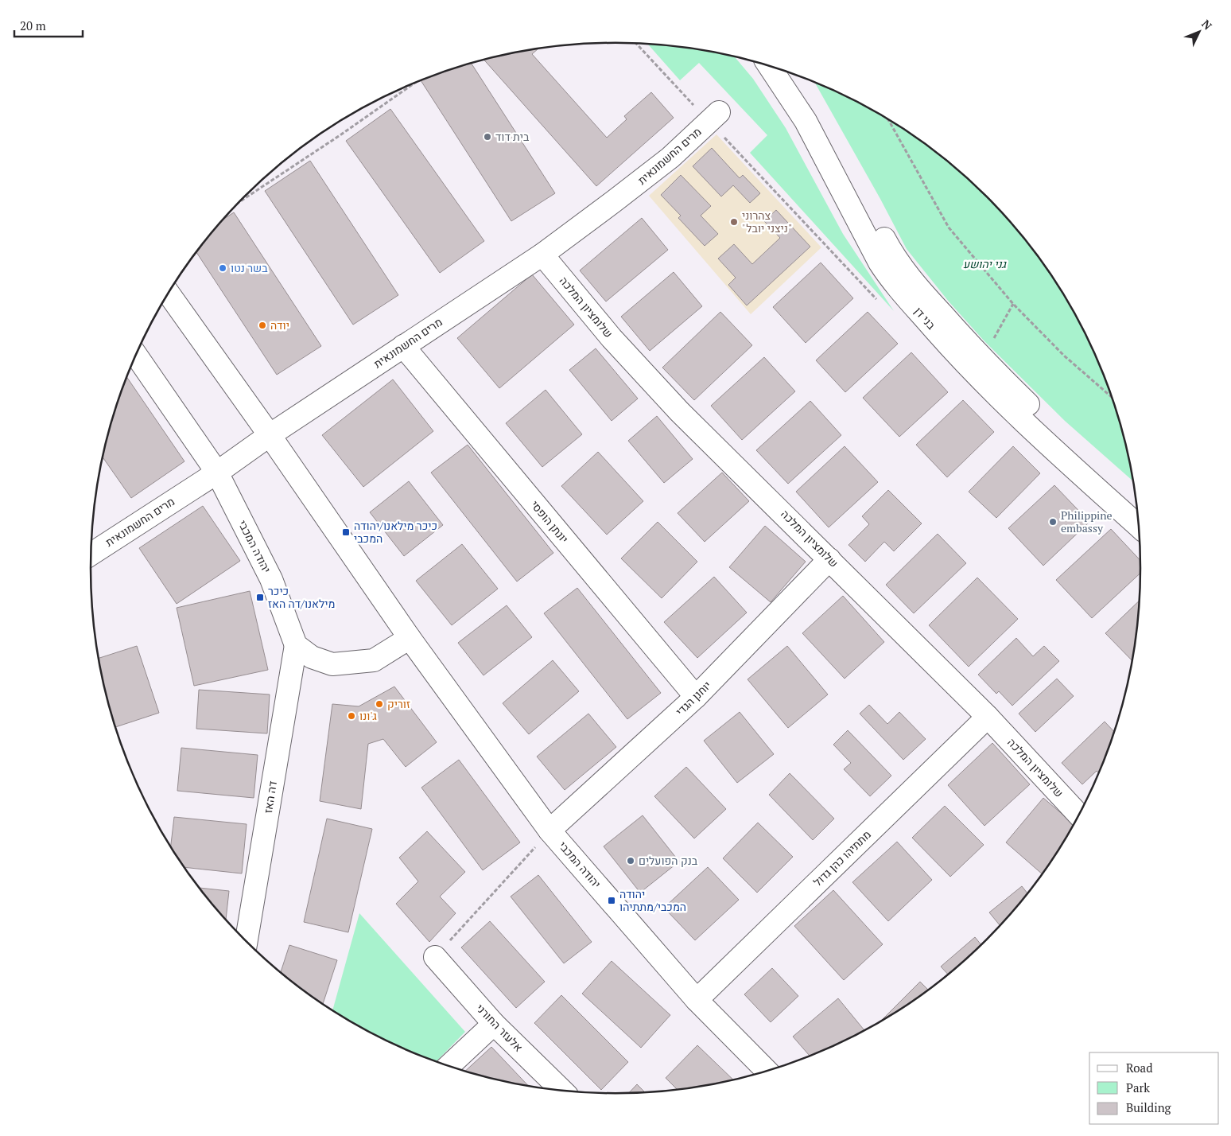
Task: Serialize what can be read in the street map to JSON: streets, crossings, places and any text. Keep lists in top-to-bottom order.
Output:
{
  "streets": {
    "street": [
      "מרים החשמונאית",
      "שלומציון המלכה",
      "בני דן",
      "יונתן הופסי",
      "יהודה המכבי",
      "יוחנן הגדי",
      "דה האז",
      "מתתיהו כהן גדול",
      "אלעזר החורני"
    ]
  },
  "crossings": [
    ["מרים החשמונאית", "שלומציון המלכה"],
    ["מרים החשמונאית", "יונתן הופסי"],
    ["מרים החשמונאית", "יהודה המכבי"],
    ["שלומציון המלכה", "יוחנן הגדי"],
    ["שלומציון המלכה", "מתתיהו כהן גדול"],
    ["יונתן הופסי", "יוחנן הגדי"],
    ["יהודה המכבי", "יוחנן הגדי"],
    ["יהודה המכבי", "דה האז"],
    ["יהודה המכבי", "מתתיהו כהן גדול"]
  ],
  "parks": ["גני יהושע"],
  "places": {
    "other": [
      "בית דוד",
      "צהרוני \"ניצני יובל\"",
      "בשר נטו",
      "יודה",
      "Philippine embassy",
      "זוריק",
      "ג'ונו",
      "בנק הפועלים"
    ],
    "transit": ["כיכר מילאנו/יהודה המכבי", "כיכר מילאנו/דה האז", "יהודה המכבי/מתתיהו"]
  },
  "legend": ["Road", "Park", "Building"],
  "scale_bar": "20 m",
  "north": "top right"
}
